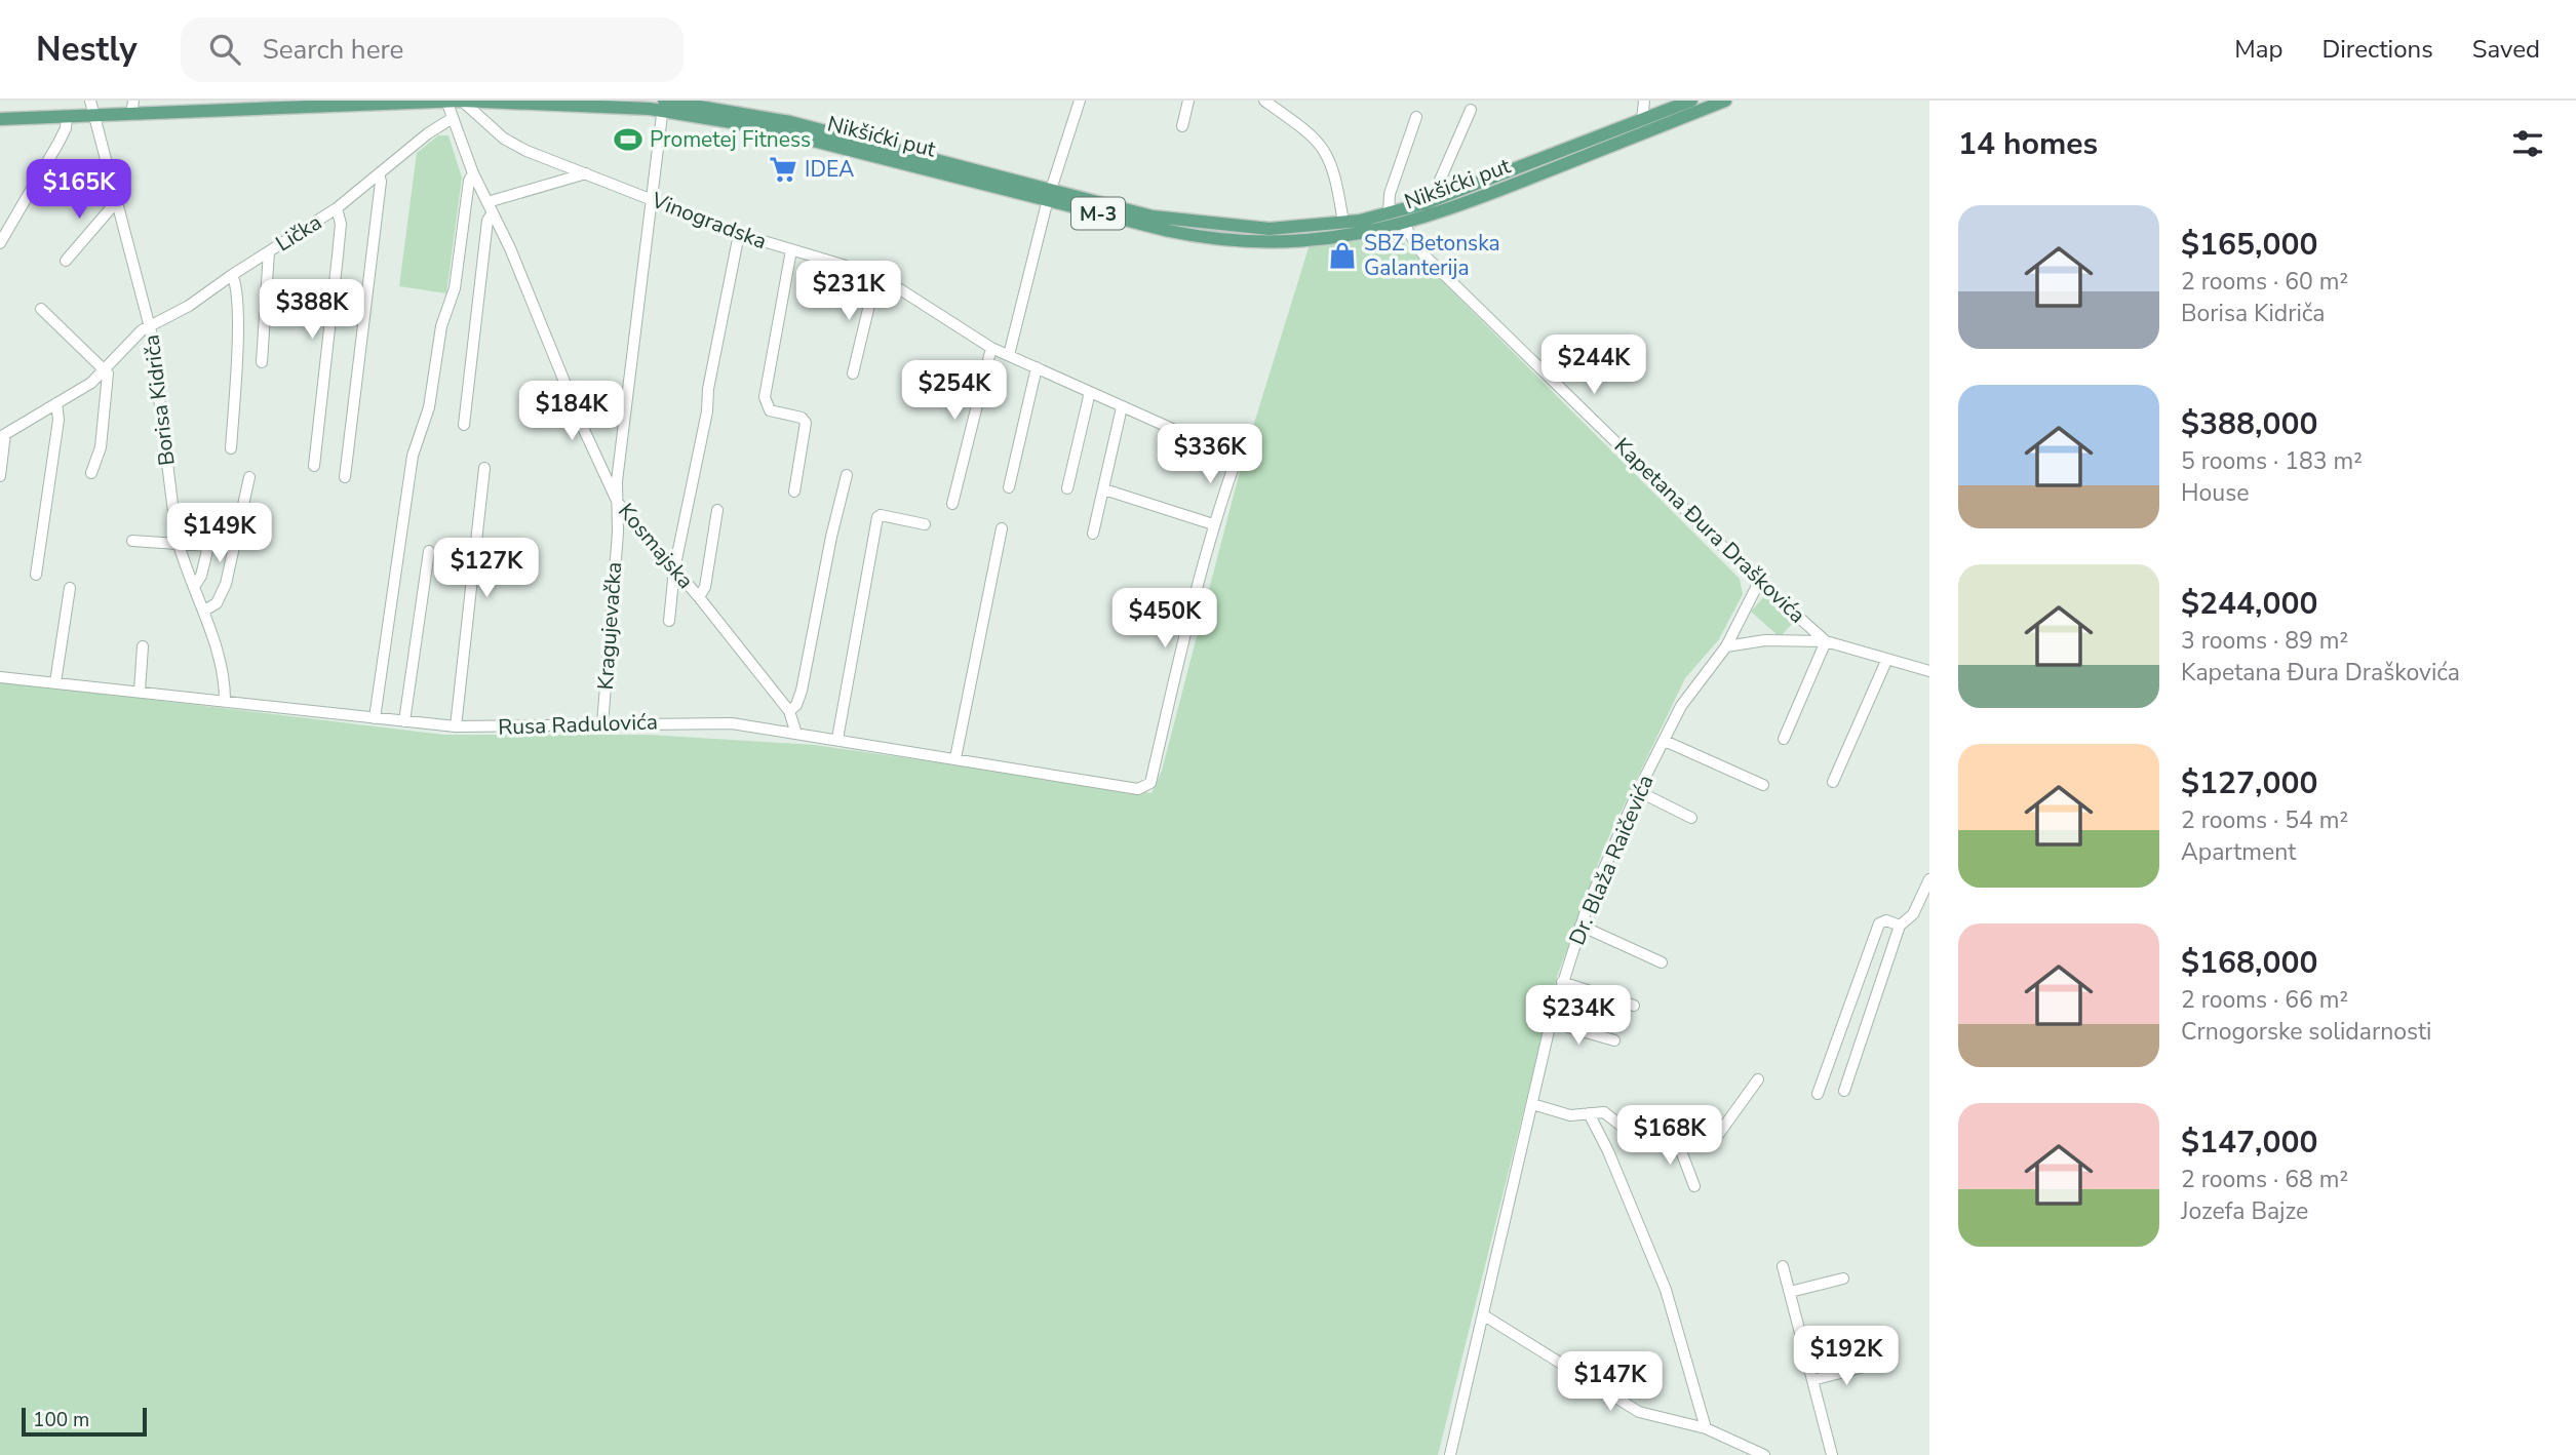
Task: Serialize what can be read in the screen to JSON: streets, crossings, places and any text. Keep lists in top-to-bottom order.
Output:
{
  "streets": {
    "main road": ["Nikšićki put", "M-3"],
    "street": [
      "Vinogradska",
      "Lička",
      "Borisa Kidriča",
      "Kapetana Đura Draškovića",
      "Kosmajska",
      "Kragujevačka",
      "Rusa Radulovića",
      "Dr. Blaža Raičevića"
    ]
  },
  "crossings": [
    ["Nikšićki put", "Vinogradska"],
    ["Nikšićki put", "Borisa Kidriča"],
    ["Nikšićki put", "Kapetana Đura Draškovića"],
    ["Nikšićki put", "Kosmajska"],
    ["Nikšićki put", "Kragujevačka"],
    ["Vinogradska", "Kragujevačka"],
    ["Vinogradska", "Rusa Radulovića"],
    ["Lička", "Borisa Kidriča"],
    ["Lička", "Kosmajska"],
    ["Borisa Kidriča", "Rusa Radulovića"],
    ["Kapetana Đura Draškovića", "Dr. Blaža Raičevića"],
    ["Kosmajska", "Kragujevačka"],
    ["Kosmajska", "Rusa Radulovića"],
    ["Kragujevačka", "Rusa Radulovića"]
  ],
  "places": {
    "sports": ["Prometej Fitness"],
    "supermarket": ["IDEA"],
    "shop": ["SBZ Betonska Galanterija"]
  },
  "scale_bar": "100 m",
  "page": {
    "header": "Nestly",
    "search": "Search here",
    "nav": ["Map", "Directions", "Saved"],
    "heading": "14 homes",
    "price": [
      "$165K",
      "$231K",
      "$388K",
      "$244K",
      "$254K",
      "$184K",
      "$336K",
      "$149K",
      "$127K",
      "$450K",
      "$234K",
      "$168K",
      "$192K",
      "$147K"
    ],
    "list": [
      {
        "name": "$165,000",
        "note": "2 rooms · 60 m² · Borisa Kidriča"
      },
      {
        "name": "$388,000",
        "note": "5 rooms · 183 m² · House"
      },
      {
        "name": "$244,000",
        "note": "3 rooms · 89 m² · Kapetana Đura Draškovića"
      },
      {
        "name": "$127,000",
        "note": "2 rooms · 54 m² · Apartment"
      },
      {
        "name": "$168,000",
        "note": "2 rooms · 66 m² · Crnogorske solidarnosti"
      },
      {
        "name": "$147,000",
        "note": "2 rooms · 68 m² · Jozefa Bajze"
      }
    ],
    "scale": "100 m"
  }
}
